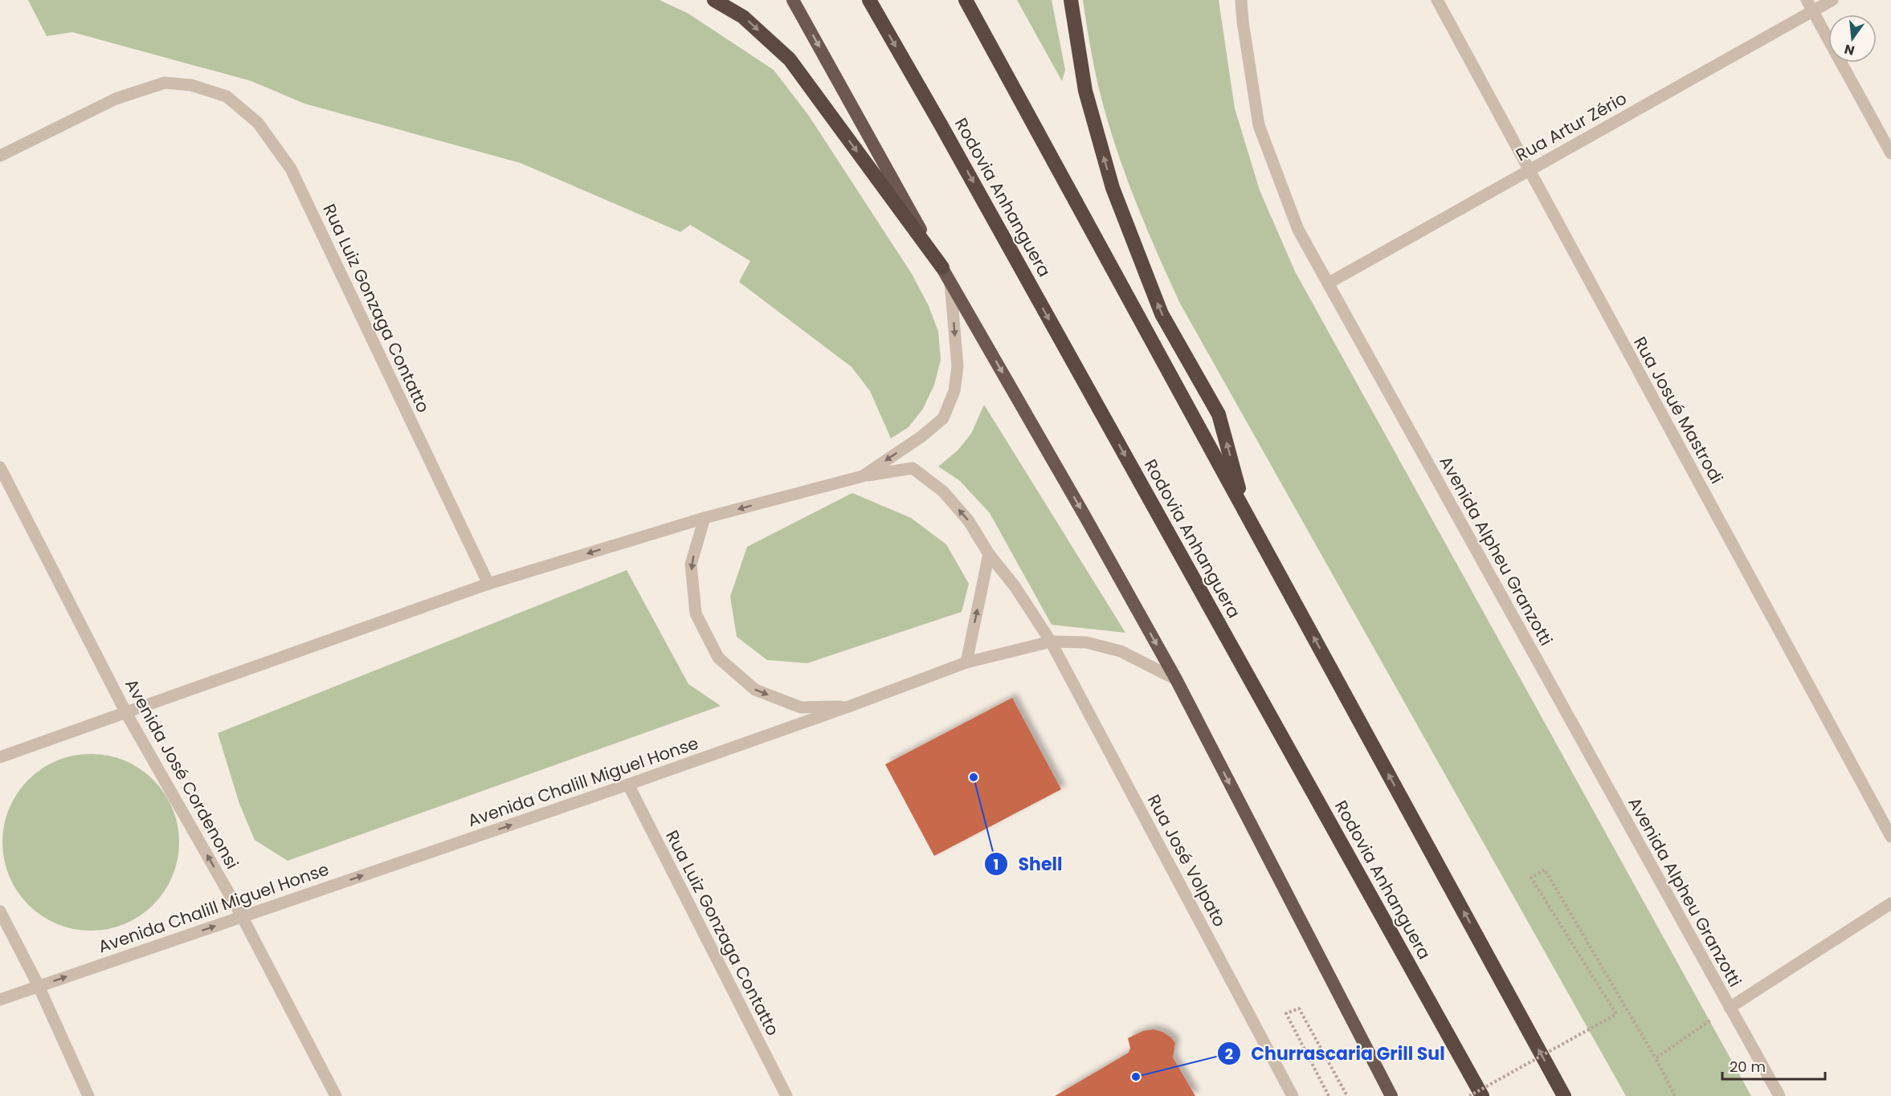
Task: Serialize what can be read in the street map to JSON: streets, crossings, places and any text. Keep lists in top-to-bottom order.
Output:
{
  "streets": {
    "highway": ["Rodovia Anhanguera"],
    "street": [
      "Rua Artur Zério",
      "Rua Luiz Gonzaga Contatto",
      "Rua Josué Mastrodi",
      "Avenida Alpheu Granzotti",
      "Avenida José Cordenonsi",
      "Avenida Chalill Miguel Honse",
      "Rua José Volpato"
    ]
  },
  "crossings": [
    ["Rua Artur Zério", "Rua Josué Mastrodi"],
    ["Rua Artur Zério", "Avenida Alpheu Granzotti"],
    ["Rua Luiz Gonzaga Contatto", "Avenida Chalill Miguel Honse"],
    ["Avenida José Cordenonsi", "Avenida Chalill Miguel Honse"],
    ["Avenida Chalill Miguel Honse", "Rua José Volpato"]
  ],
  "one_way": ["Avenida Chalill Miguel Honse"],
  "places": ["Shell", "Churrascaria Grill Sul"],
  "scale_bar": "20 m",
  "north": "bottom"
}
